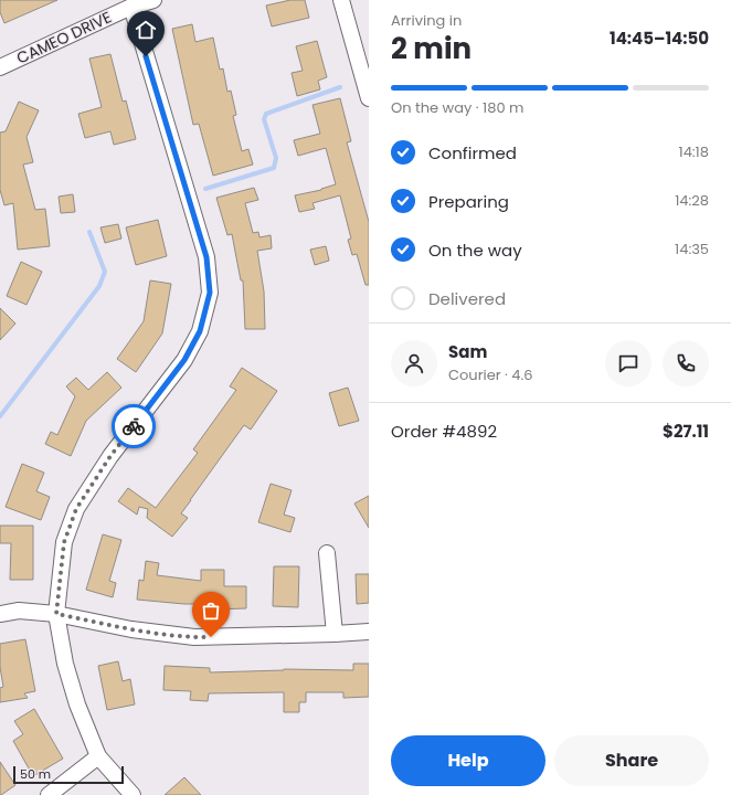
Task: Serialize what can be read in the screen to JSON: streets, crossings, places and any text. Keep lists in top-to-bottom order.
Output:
{
  "streets": {
    "street": ["CAMEO DRIVE"]
  },
  "scale_bar": "50 m",
  "page": {
    "heading": ["2 min", "Arriving in", "14:45–14:50"],
    "panel": [
      "Sam",
      "Courier · 4.6",
      "Order #4892",
      "$27.11"
    ],
    "bar": "On the way · 180 m",
    "list": [
      ["Confirmed", "14:18"],
      ["Preparing", "14:28"],
      ["On the way", "14:35"],
      "Delivered"
    ],
    "buttons": ["Help", "Share"],
    "scale": "50 m"
  }
}
